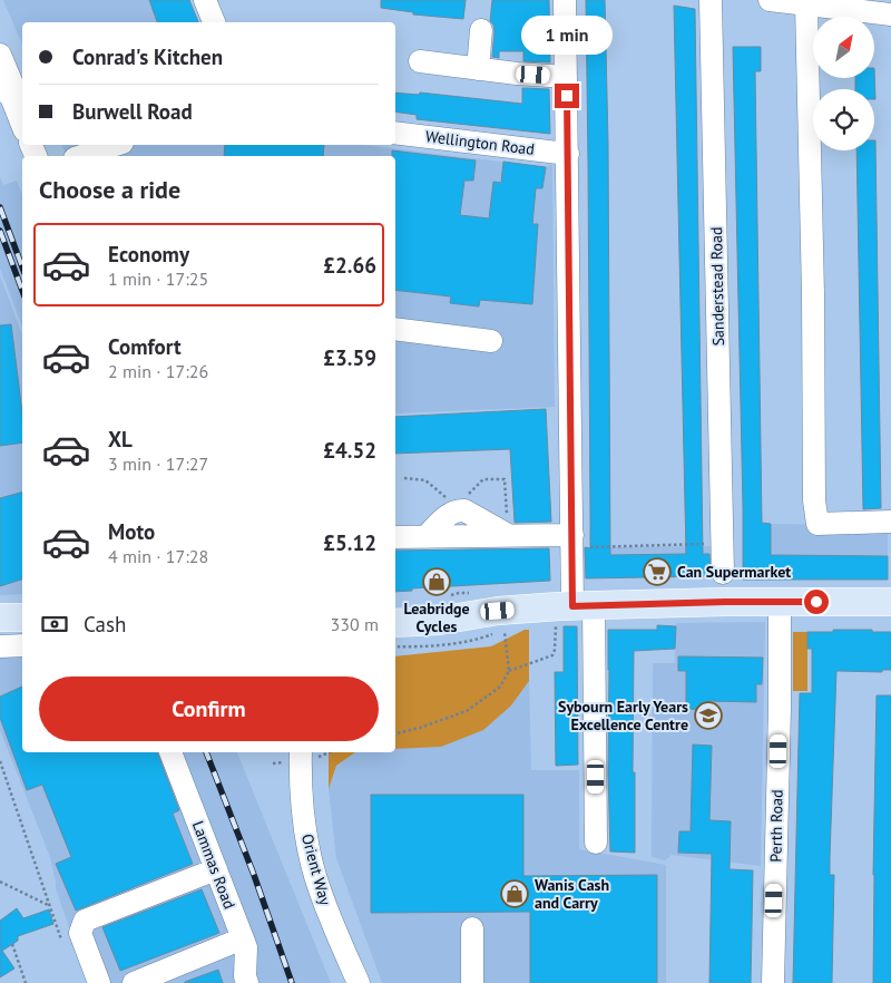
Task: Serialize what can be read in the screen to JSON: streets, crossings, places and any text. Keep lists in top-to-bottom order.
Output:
{
  "streets": {
    "street": [
      "Wellington Road",
      "Sanderstead Road",
      "Perth Road",
      "Lammas Road",
      "Orient Way"
    ]
  },
  "places": {
    "supermarket": ["Can Supermarket"],
    "shop": ["Leabridge Cycles", "Wanis Cash and Carry"],
    "school or university": ["Sybourn Early Years Excellence Centre"]
  },
  "north": "top right",
  "page": {
    "bubble": "1 min",
    "banner": ["Conrad's Kitchen", "Burwell Road"],
    "heading": "Choose a ride",
    "list": [
      {
        "name": "Economy",
        "note": "1 min · 17:25",
        "value": "£2.66"
      },
      {
        "name": "Comfort",
        "note": "2 min · 17:26",
        "value": "£3.59"
      },
      {
        "name": "XL",
        "note": "3 min · 17:27",
        "value": "£4.52"
      },
      {
        "name": "Moto",
        "note": "4 min · 17:28",
        "value": "£5.12"
      }
    ],
    "pay": ["Cash", "330 m"],
    "buttons": "Confirm"
  }
}
